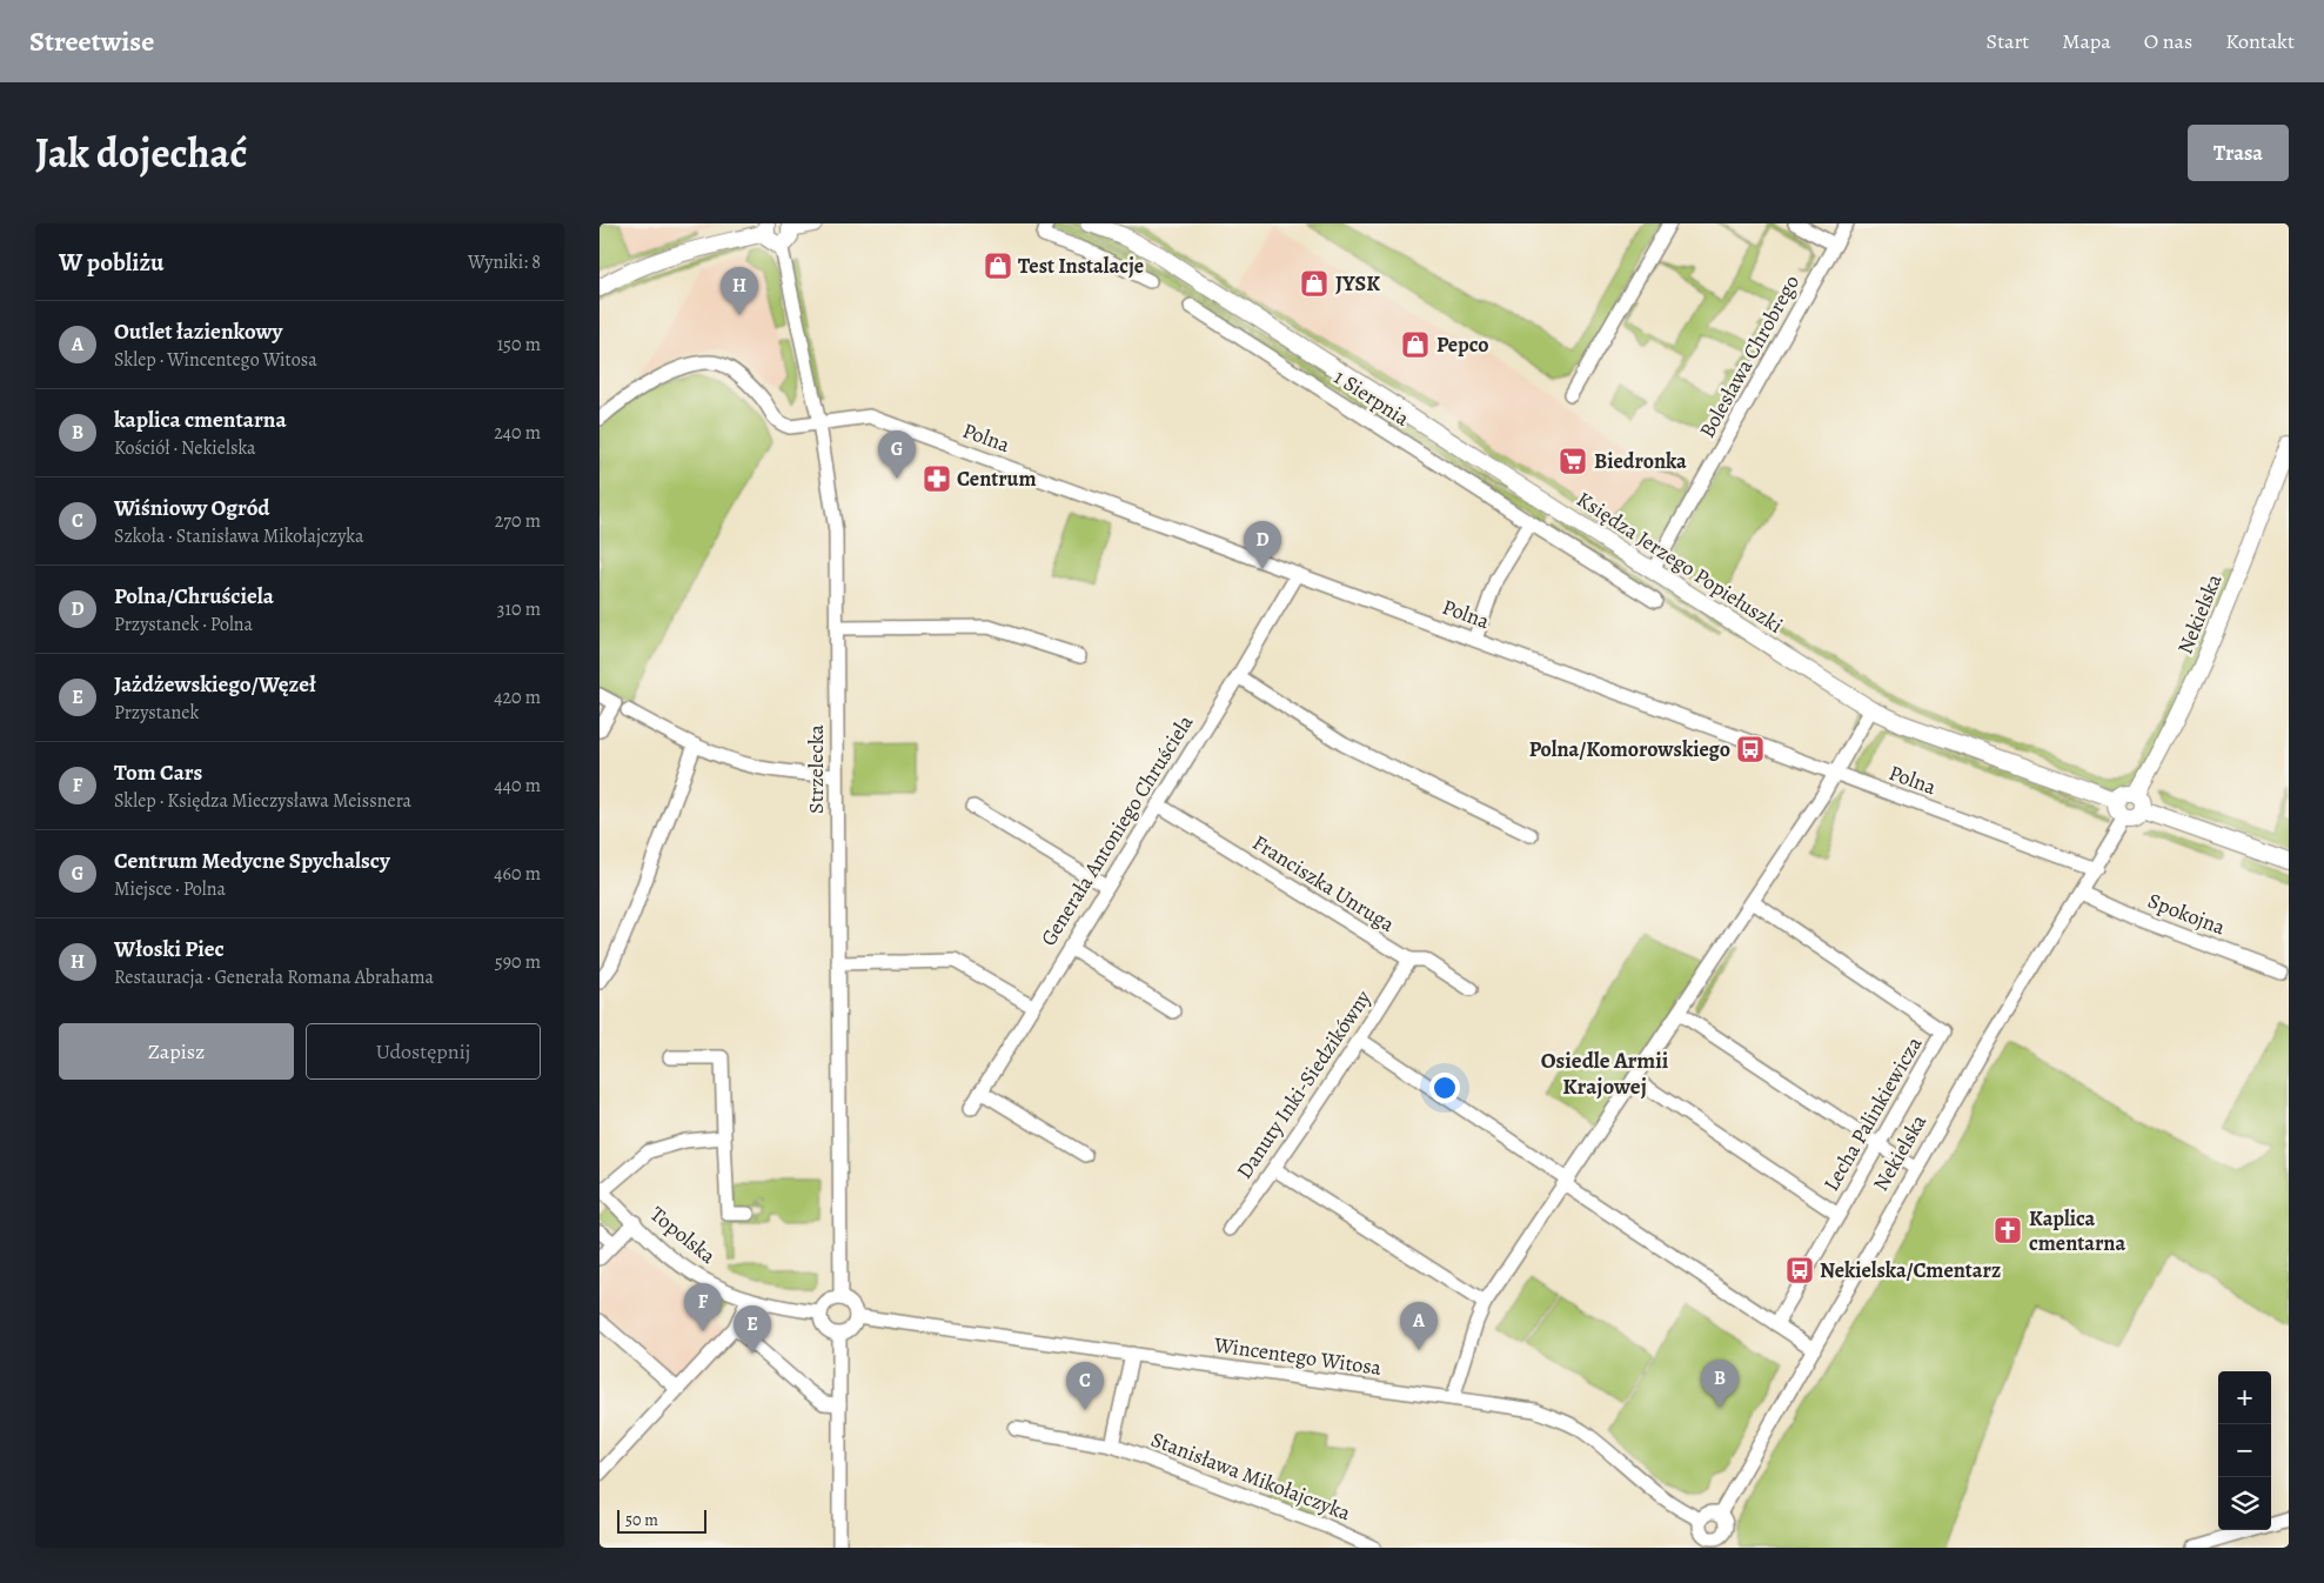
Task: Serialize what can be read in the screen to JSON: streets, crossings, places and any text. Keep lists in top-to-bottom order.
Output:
{
  "streets": {
    "street": [
      "Bolesława Chrobrego",
      "1 Sierpnia",
      "Polna",
      "Księdza Jerzego Popiełuszki",
      "Nekielska",
      "Strzelecka",
      "Generała Antoniego Chruściela",
      "Franciszka Unruga",
      "Spokojna",
      "Danuty Inki-Siedzikówny",
      "Lecha Palinkiewicza",
      "Topolska",
      "Wincentego Witosa",
      "Stanisława Mikołajczyka"
    ]
  },
  "crossings": [
    ["Bolesława Chrobrego", "Księdza Jerzego Popiełuszki"],
    ["Polna", "Nekielska"],
    ["Polna", "Strzelecka"],
    ["Polna", "Generała Antoniego Chruściela"],
    ["Księdza Jerzego Popiełuszki", "Nekielska"],
    ["Nekielska", "Spokojna"],
    ["Nekielska", "Wincentego Witosa"],
    ["Strzelecka", "Topolska"],
    ["Strzelecka", "Wincentego Witosa"],
    ["Generała Antoniego Chruściela", "Franciszka Unruga"],
    ["Franciszka Unruga", "Danuty Inki-Siedzikówny"],
    ["Topolska", "Wincentego Witosa"]
  ],
  "districts": ["Osiedle Armii Krajowej"],
  "places": {
    "shop": ["Test Instalacje", "JYSK", "Pepco"],
    "supermarket": ["Biedronka"],
    "pharmacy": ["Centrum"],
    "bus stop": ["Polna/Komorowskiego", "Nekielska/Cmentarz"],
    "church": ["Kaplica cmentarna"]
  },
  "scale_bar": "50 m",
  "page": {
    "header": "Streetwise",
    "nav": [
      "Start",
      "Mapa",
      "O nas",
      "Kontakt"
    ],
    "title": "Jak dojechać",
    "buttons": [
      "Trasa",
      ["Zapisz", "Udostępnij"]
    ],
    "heading": ["W pobliżu", "Wyniki: 8"],
    "pins": [
      "H",
      "G",
      "D",
      "F",
      "A",
      "E",
      "B",
      "C"
    ],
    "list": [
      {
        "mark": "A",
        "name": "Outlet łazienkowy",
        "note": "Sklep · Wincentego Witosa",
        "value": "150 m"
      },
      {
        "mark": "B",
        "name": "kaplica cmentarna",
        "note": "Kościół · Nekielska",
        "value": "240 m"
      },
      {
        "mark": "C",
        "name": "Wiśniowy Ogród",
        "note": "Szkoła · Stanisława Mikołajczyka",
        "value": "270 m"
      },
      {
        "mark": "D",
        "name": "Polna/Chruściela",
        "note": "Przystanek · Polna",
        "value": "310 m"
      },
      {
        "mark": "E",
        "name": "Jażdżewskiego/Węzeł",
        "note": "Przystanek",
        "value": "420 m"
      },
      {
        "mark": "F",
        "name": "Tom Cars",
        "note": "Sklep · Księdza Mieczysława Meissnera",
        "value": "440 m"
      },
      {
        "mark": "G",
        "name": "Centrum Medycne Spychalscy",
        "note": "Miejsce · Polna",
        "value": "460 m"
      },
      {
        "mark": "H",
        "name": "Włoski Piec",
        "note": "Restauracja · Generała Romana Abrahama",
        "value": "590 m"
      }
    ],
    "map_buttons": ["+", "−"],
    "scale": "50 m"
  }
}
